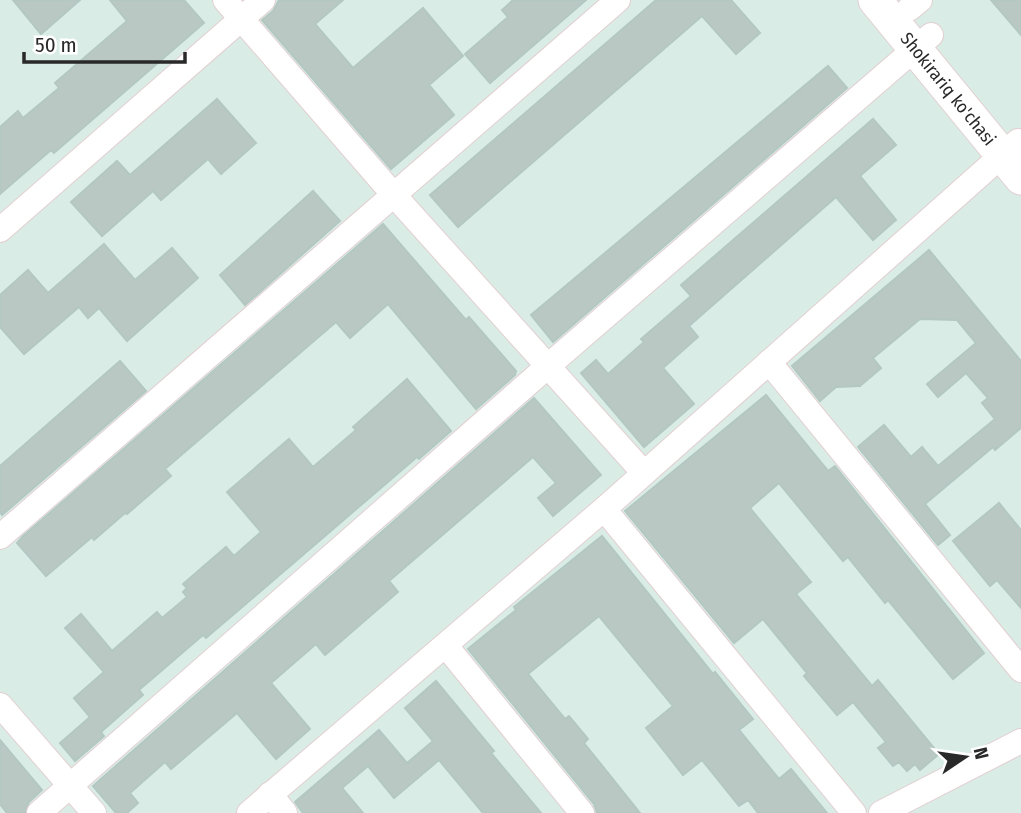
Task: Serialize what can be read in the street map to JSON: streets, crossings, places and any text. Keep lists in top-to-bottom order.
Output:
{
  "streets": {
    "main road": ["Shokirariq ko'chasi"]
  },
  "scale_bar": "50 m",
  "north": "right"
}
